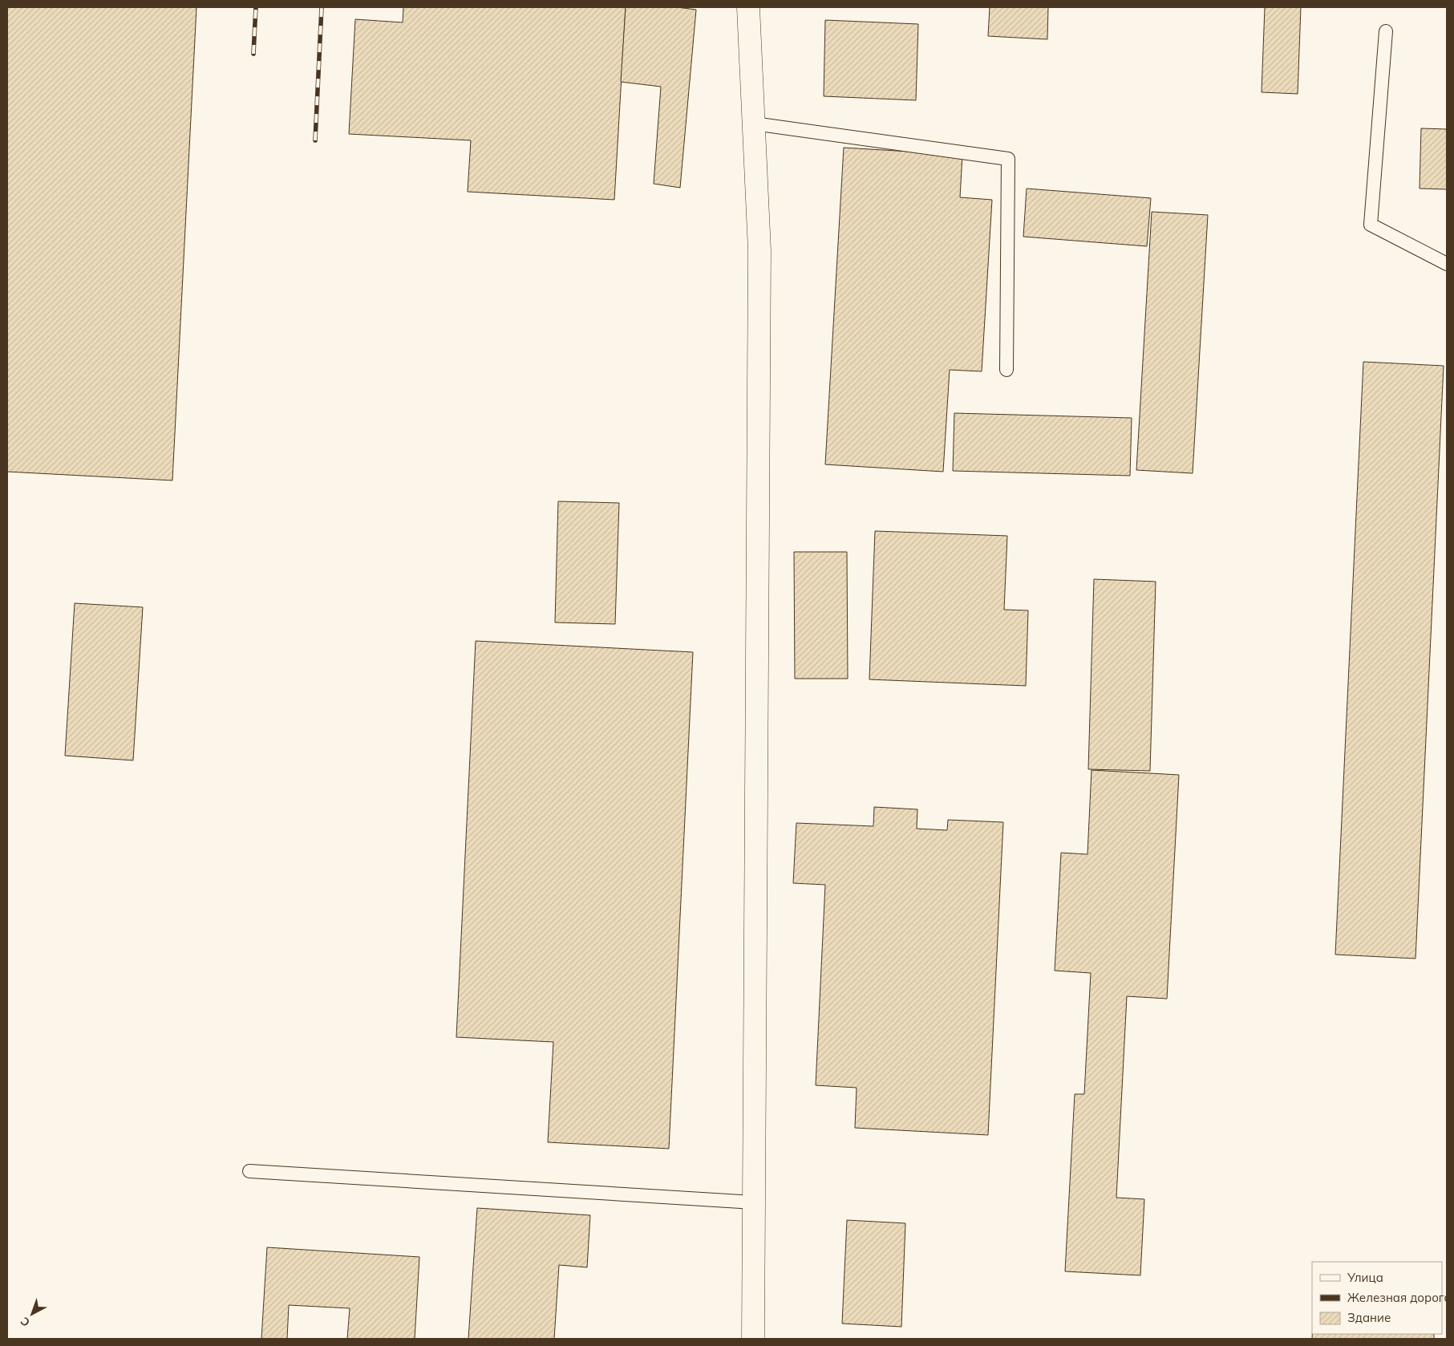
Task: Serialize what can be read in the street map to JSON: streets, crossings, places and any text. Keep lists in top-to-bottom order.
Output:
{
  "legend": ["Улица", "Железная дорога", "Здание"],
  "north": "bottom left"
}
